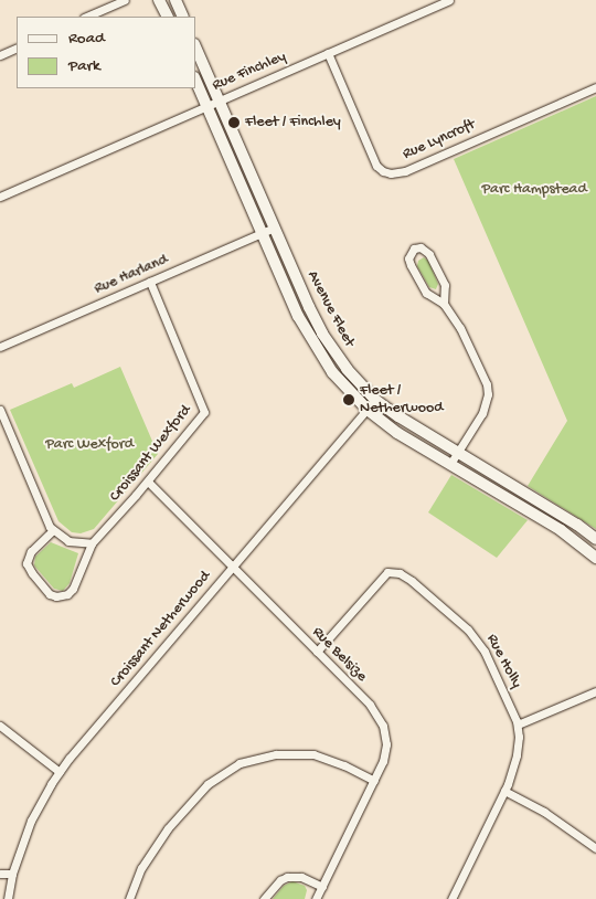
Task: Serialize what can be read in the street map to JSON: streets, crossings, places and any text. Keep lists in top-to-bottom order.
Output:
{
  "streets": {
    "main road": ["Avenue Fleet"],
    "street": [
      "Rue Finchley",
      "Rue Lyncroft",
      "Rue Harland",
      "Croissant Wexford",
      "Croissant Netherwood",
      "Rue Belsize",
      "Rue Holly"
    ]
  },
  "crossings": [
    ["Rue Finchley", "Rue Lyncroft"],
    ["Rue Finchley", "Avenue Fleet"],
    ["Rue Harland", "Avenue Fleet"],
    ["Rue Harland", "Croissant Wexford"],
    ["Avenue Fleet", "Croissant Netherwood"],
    ["Croissant Wexford", "Rue Belsize"],
    ["Croissant Netherwood", "Rue Belsize"],
    ["Rue Belsize", "Rue Holly"]
  ],
  "parks": ["Parc Hampstead", "Parc Wexford"],
  "places": ["Fleet / Finchley", "Fleet / Netherwood"],
  "legend": ["Road", "Park"]
}
